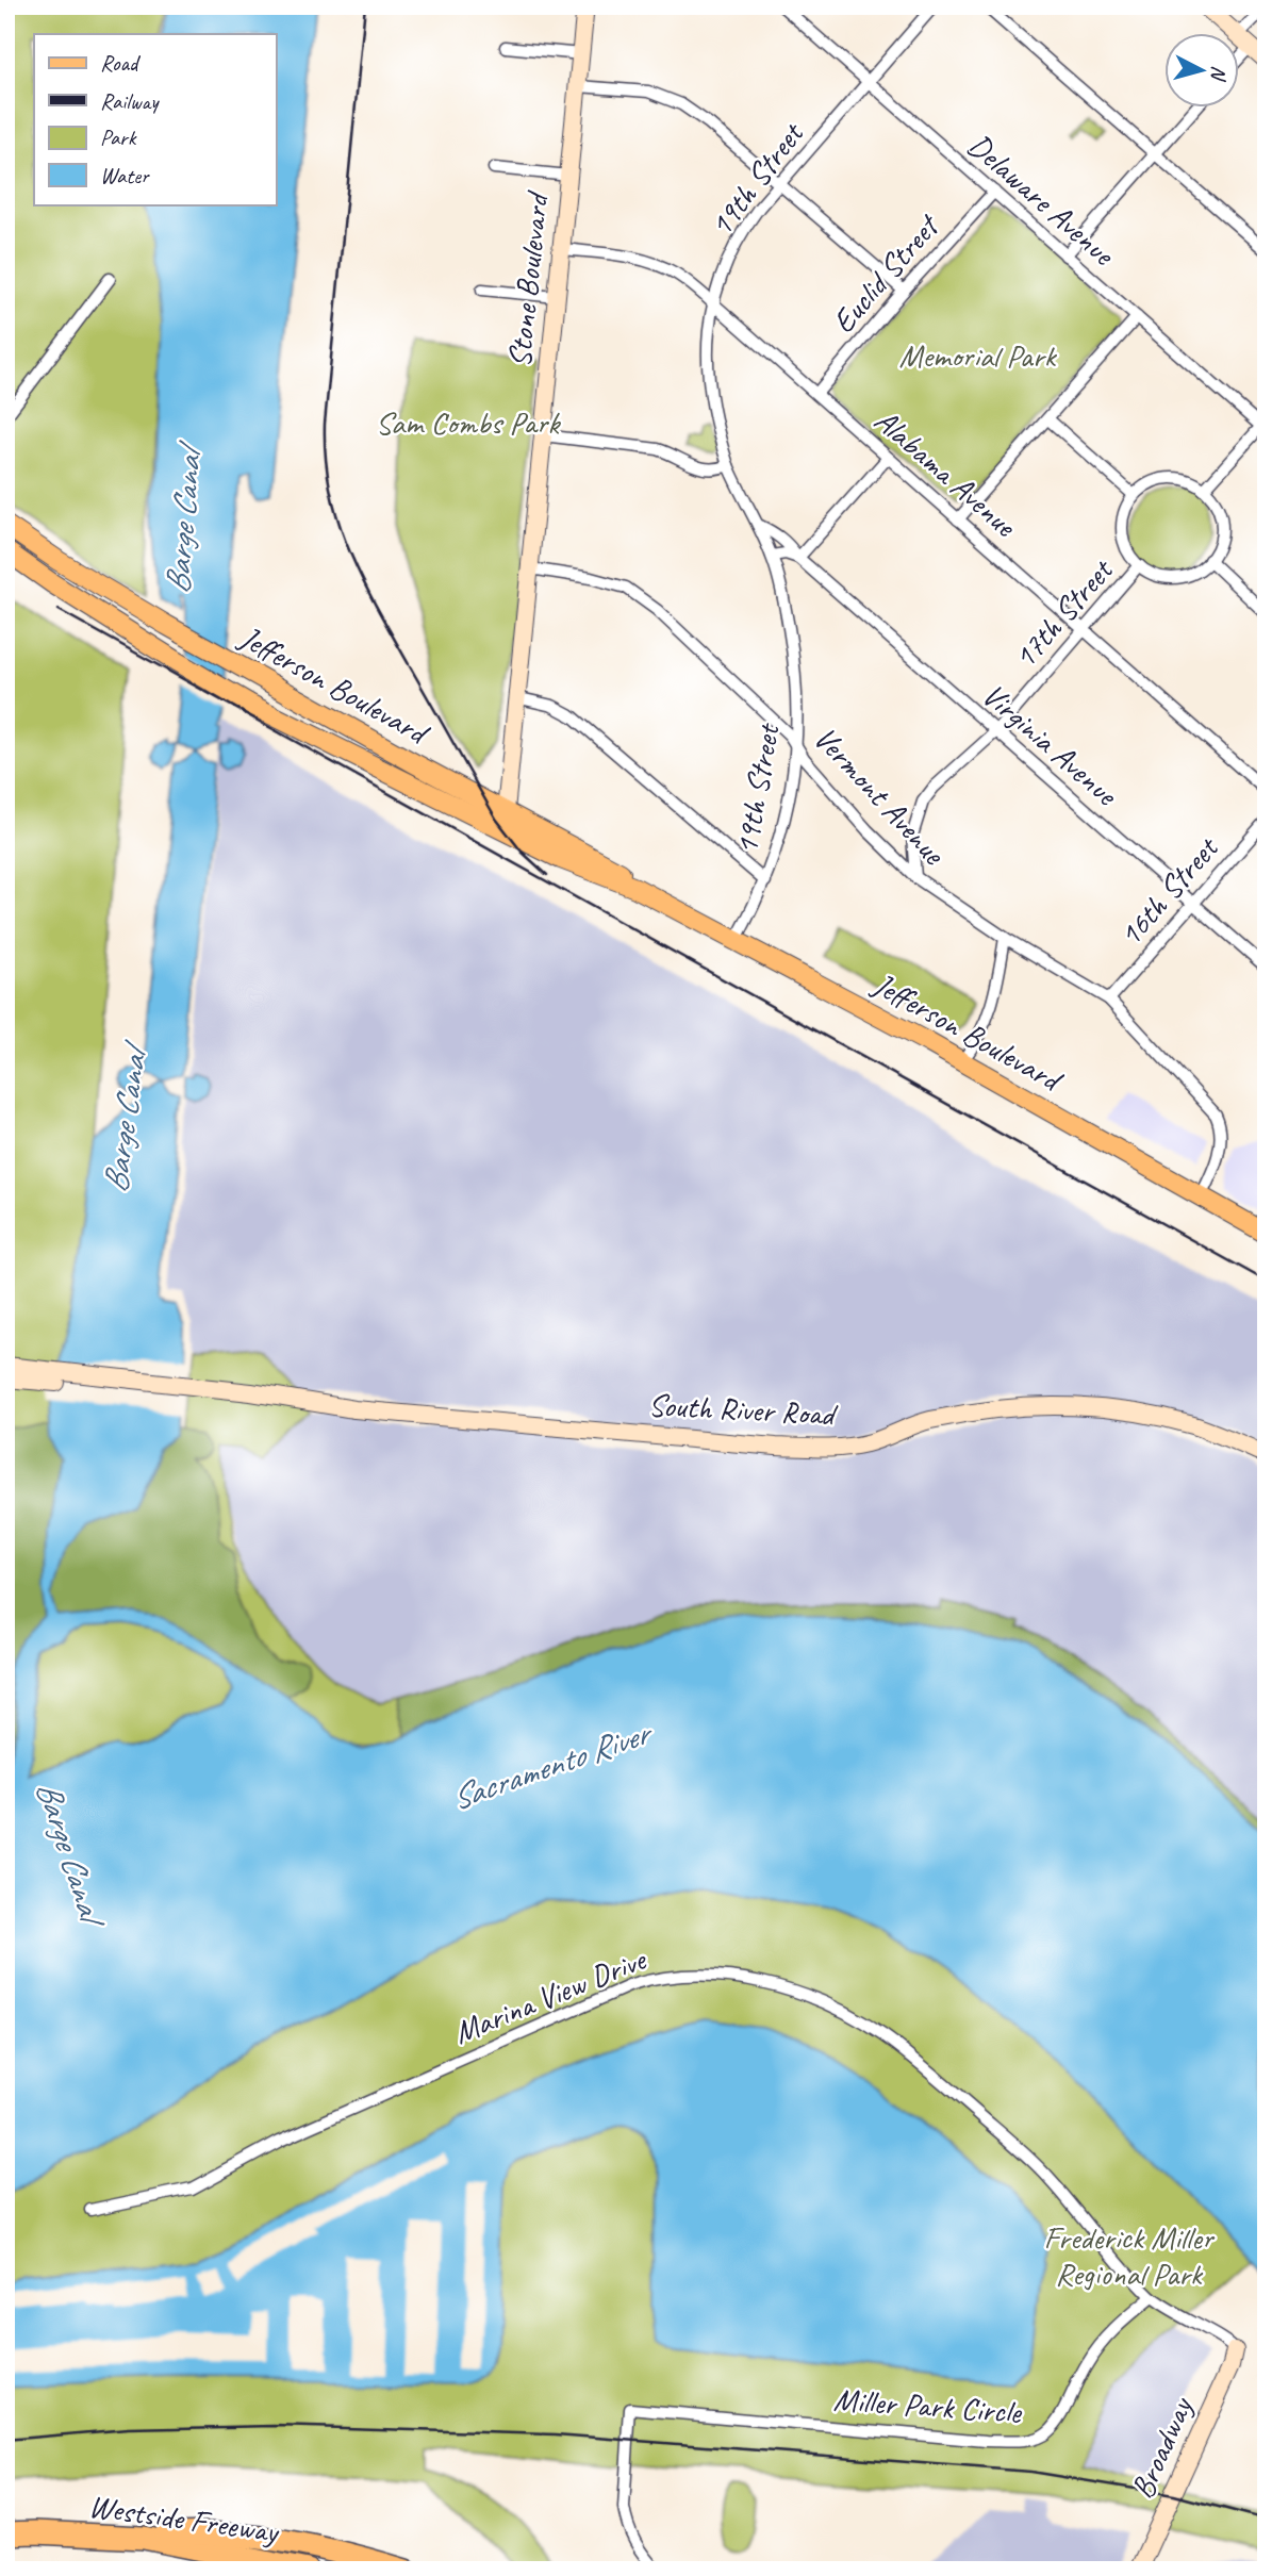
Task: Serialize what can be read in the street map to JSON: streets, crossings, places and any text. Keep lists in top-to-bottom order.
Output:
{
  "streets": {
    "highway": ["Westside Freeway"],
    "main road": ["Jefferson Boulevard"],
    "street": [
      "19th Street",
      "Delaware Avenue",
      "Euclid Street",
      "Stone Boulevard",
      "Alabama Avenue",
      "17th Street",
      "Virginia Avenue",
      "Vermont Avenue",
      "16th Street",
      "South River Road",
      "Marina View Drive",
      "Miller Park Circle",
      "Broadway"
    ]
  },
  "crossings": [
    ["19th Street", "Delaware Avenue"],
    ["19th Street", "Alabama Avenue"],
    ["19th Street", "Jefferson Boulevard"],
    ["19th Street", "Virginia Avenue"],
    ["19th Street", "Vermont Avenue"],
    ["Delaware Avenue", "Euclid Street"],
    ["Euclid Street", "Alabama Avenue"],
    ["Stone Boulevard", "Alabama Avenue"],
    ["Stone Boulevard", "Jefferson Boulevard"],
    ["Stone Boulevard", "Vermont Avenue"],
    ["Alabama Avenue", "17th Street"],
    ["17th Street", "Virginia Avenue"],
    ["17th Street", "Vermont Avenue"],
    ["Jefferson Boulevard", "Vermont Avenue"],
    ["Virginia Avenue", "16th Street"],
    ["Vermont Avenue", "16th Street"],
    ["Marina View Drive", "Miller Park Circle"],
    ["Marina View Drive", "Broadway"]
  ],
  "water": ["Barge Canal", "Sacramento River"],
  "parks": ["Memorial Park", "Sam Combs Park", "Frederick Miller Regional Park"],
  "legend": [
    "Road",
    "Railway",
    "Park",
    "Water"
  ],
  "north": "right"
}
